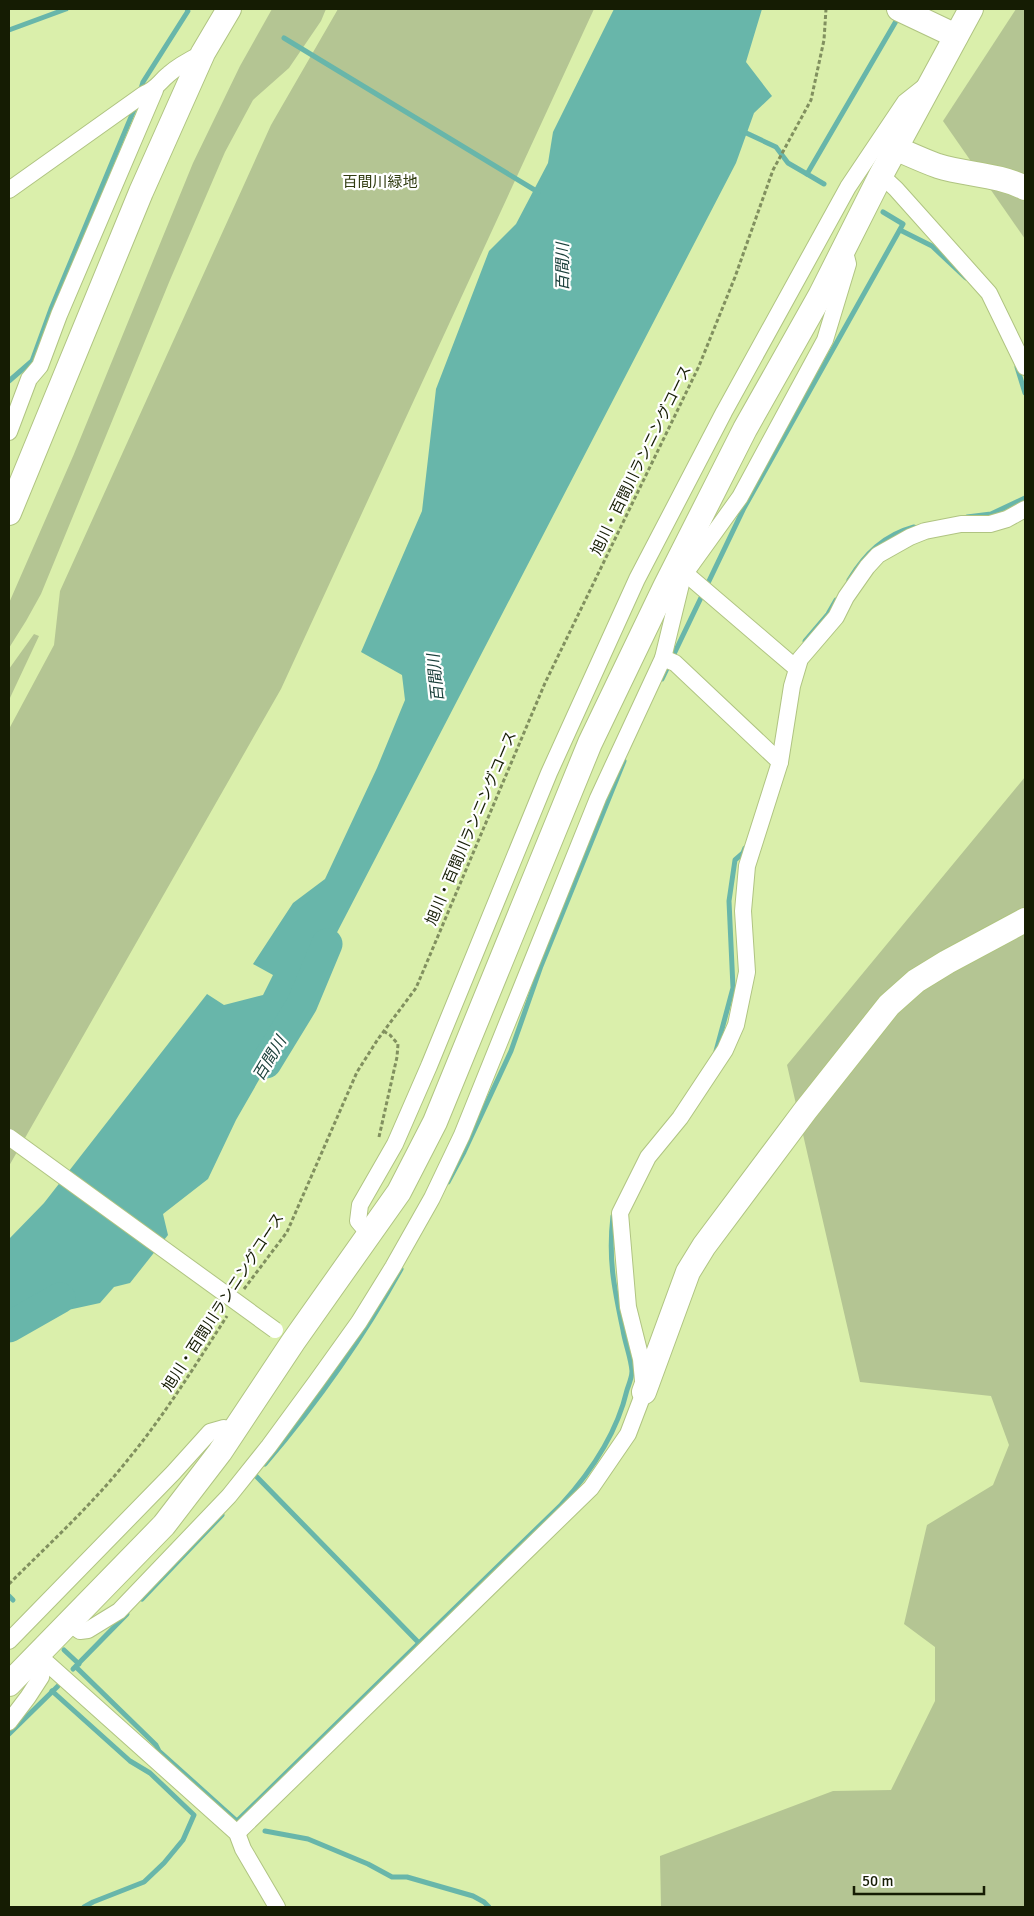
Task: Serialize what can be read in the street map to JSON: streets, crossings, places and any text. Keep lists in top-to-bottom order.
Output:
{
  "streets": {
    "path": ["旭川・百間川ランニングコース"]
  },
  "water": ["百間川"],
  "parks": ["百間川緑地"],
  "scale_bar": "50 m"
}
